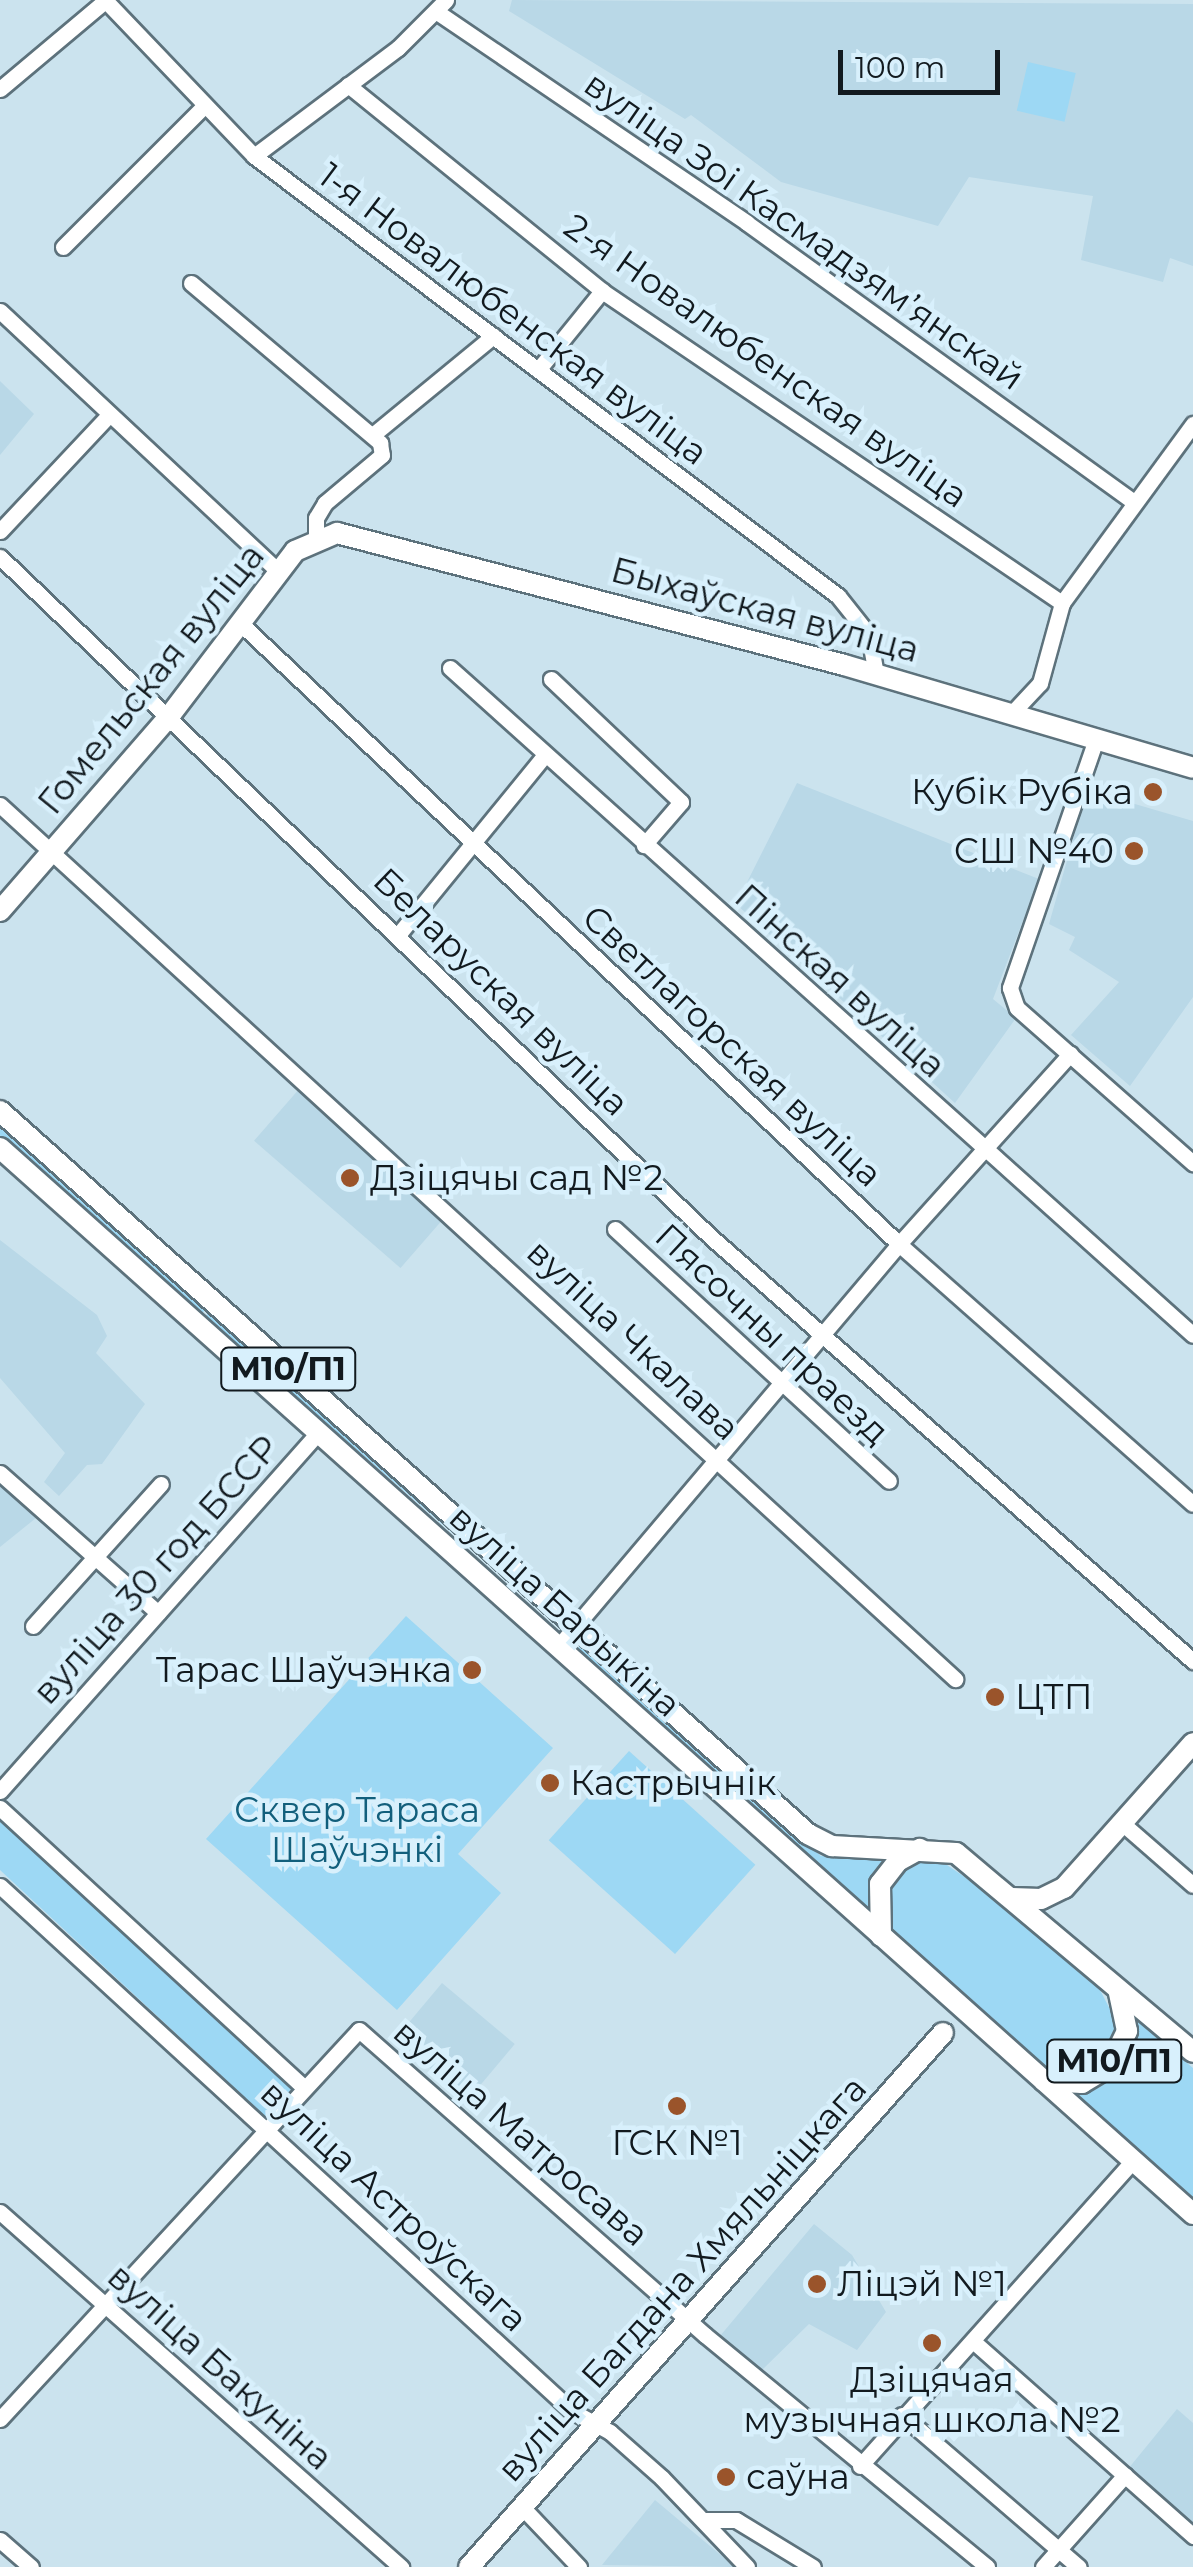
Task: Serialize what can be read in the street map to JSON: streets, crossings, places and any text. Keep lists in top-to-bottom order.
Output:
{
  "streets": {
    "main road": [
      "Быхаўская вуліца",
      "Гомельская вуліца",
      "М10/П1",
      "вуліца Барыкіна",
      "вуліца Багдана Хмяльніцкага"
    ],
    "street": [
      "вуліца Зоі Касмадзямʼянскай",
      "1-я Новалюбенская вуліца",
      "2-я Новалюбенская вуліца",
      "Пінская вуліца",
      "Беларуская вуліца",
      "Светлагорская вуліца",
      "Пясочны праезд",
      "вуліца Чкалава",
      "вуліца 30 год БССР",
      "вуліца Матросава",
      "вуліца Астроўскага",
      "вуліца Бакуніна"
    ]
  },
  "crossings": [
    ["1-я Новалюбенская вуліца", "Быхаўская вуліца"],
    ["Быхаўская вуліца", "Гомельская вуліца"],
    ["Гомельская вуліца", "Беларуская вуліца"],
    ["Гомельская вуліца", "Светлагорская вуліца"],
    ["Гомельская вуліца", "вуліца Чкалава"],
    ["М10/П1", "вуліца Барыкіна"],
    ["вуліца 30 год БССР", "вуліца Барыкіна"],
    ["вуліца Матросава", "вуліца Астроўскага"],
    ["вуліца Матросава", "вуліца Багдана Хмяльніцкага"],
    ["вуліца Астроўскага", "вуліца Багдана Хмяльніцкага"]
  ],
  "parks": ["Сквер Тараса Шаўчэнкі"],
  "places": [
    "Кубік Рубіка",
    "СШ №40",
    "Дзіцячы сад №2",
    "Тарас Шаўчэнка",
    "ЦТП",
    "Кастрычнік",
    "ГСК №1",
    "Ліцэй №1",
    "Дзіцячая музычная школа №2",
    "саўна"
  ],
  "scale_bar": "100 m"
}
